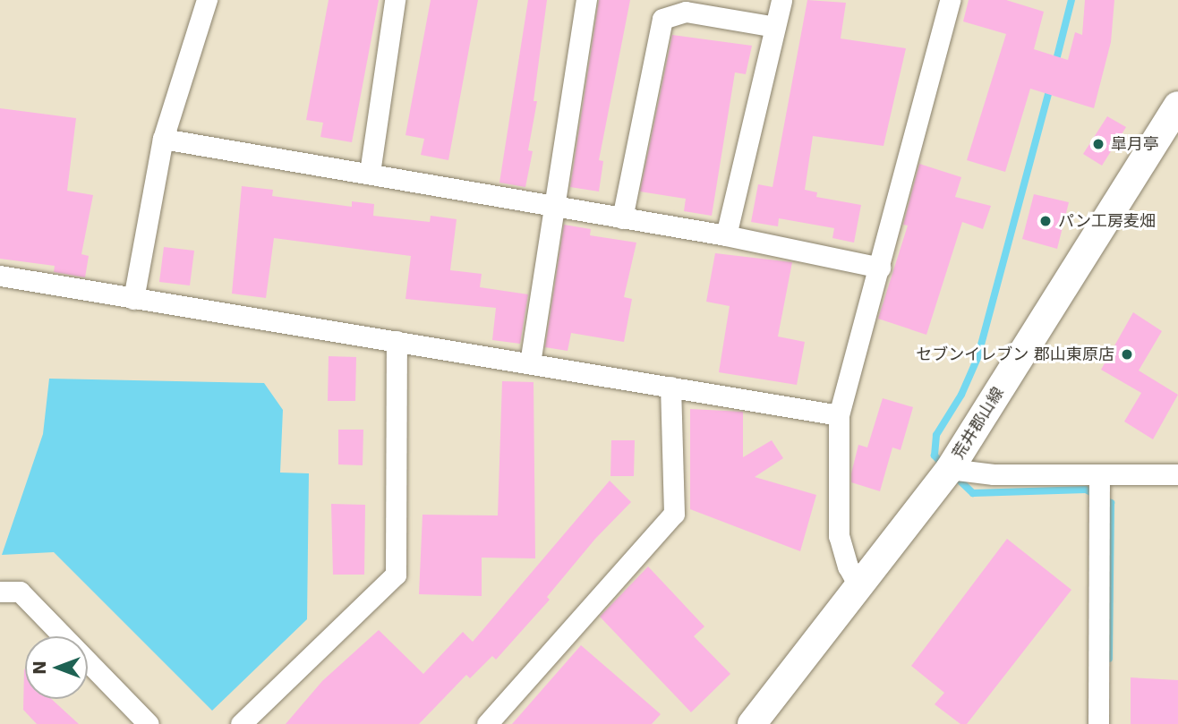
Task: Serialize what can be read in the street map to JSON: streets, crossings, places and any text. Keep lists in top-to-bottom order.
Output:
{
  "streets": {
    "main road": ["荒井郡山線"]
  },
  "places": ["皐月亭", "パン工房麦畑", "セブンイレブン 郡山東原店"],
  "north": "left"
}
